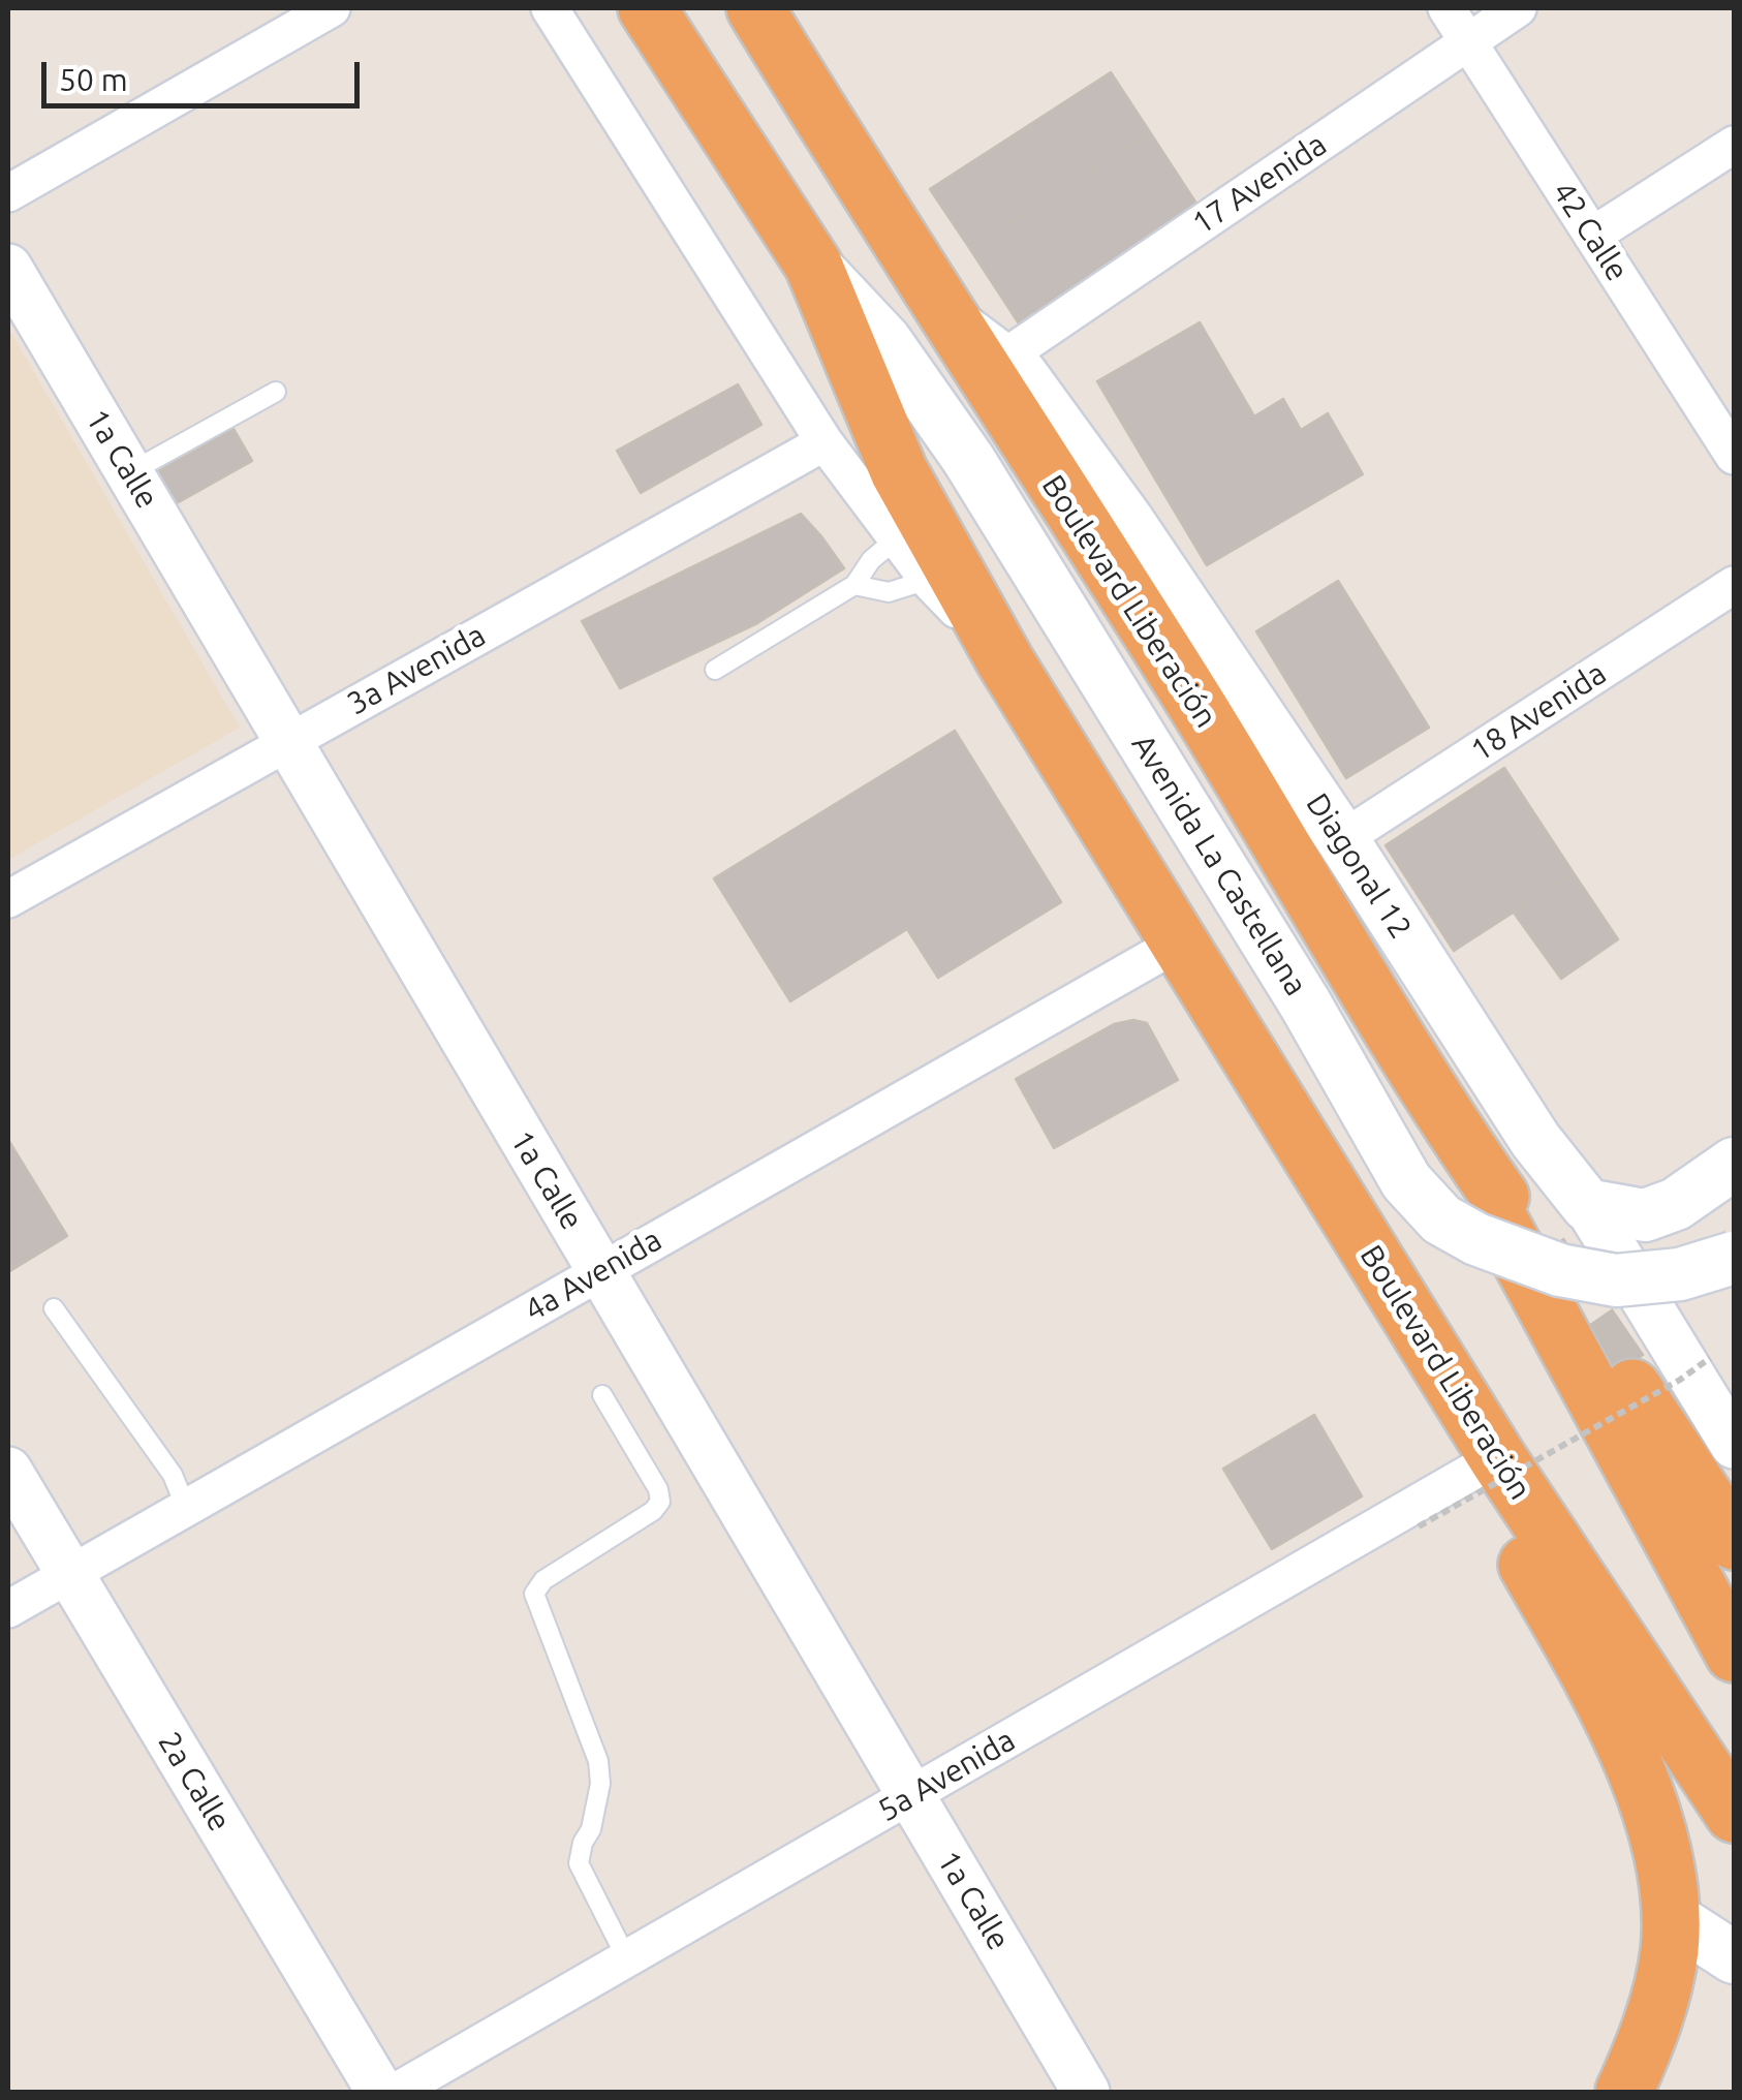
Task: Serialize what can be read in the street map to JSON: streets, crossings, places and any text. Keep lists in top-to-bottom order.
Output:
{
  "streets": {
    "highway": ["Boulevard Liberación"],
    "main road": ["Avenida La Castellana", "Diagonal 12"],
    "street": [
      "17 Avenida",
      "42 Calle",
      "1a Calle",
      "3a Avenida",
      "18 Avenida",
      "4a Avenida",
      "5a Avenida",
      "2a Calle"
    ]
  },
  "crossings": [
    ["17 Avenida", "42 Calle"],
    ["17 Avenida", "Diagonal 12"],
    ["1a Calle", "3a Avenida"],
    ["1a Calle", "4a Avenida"],
    ["1a Calle", "5a Avenida"],
    ["Boulevard Liberación", "3a Avenida"],
    ["Boulevard Liberación", "Avenida La Castellana"],
    ["Boulevard Liberación", "Diagonal 12"],
    ["Boulevard Liberación", "4a Avenida"],
    ["Boulevard Liberación", "5a Avenida"],
    ["18 Avenida", "Diagonal 12"],
    ["4a Avenida", "2a Calle"]
  ],
  "scale_bar": "50 m"
}
